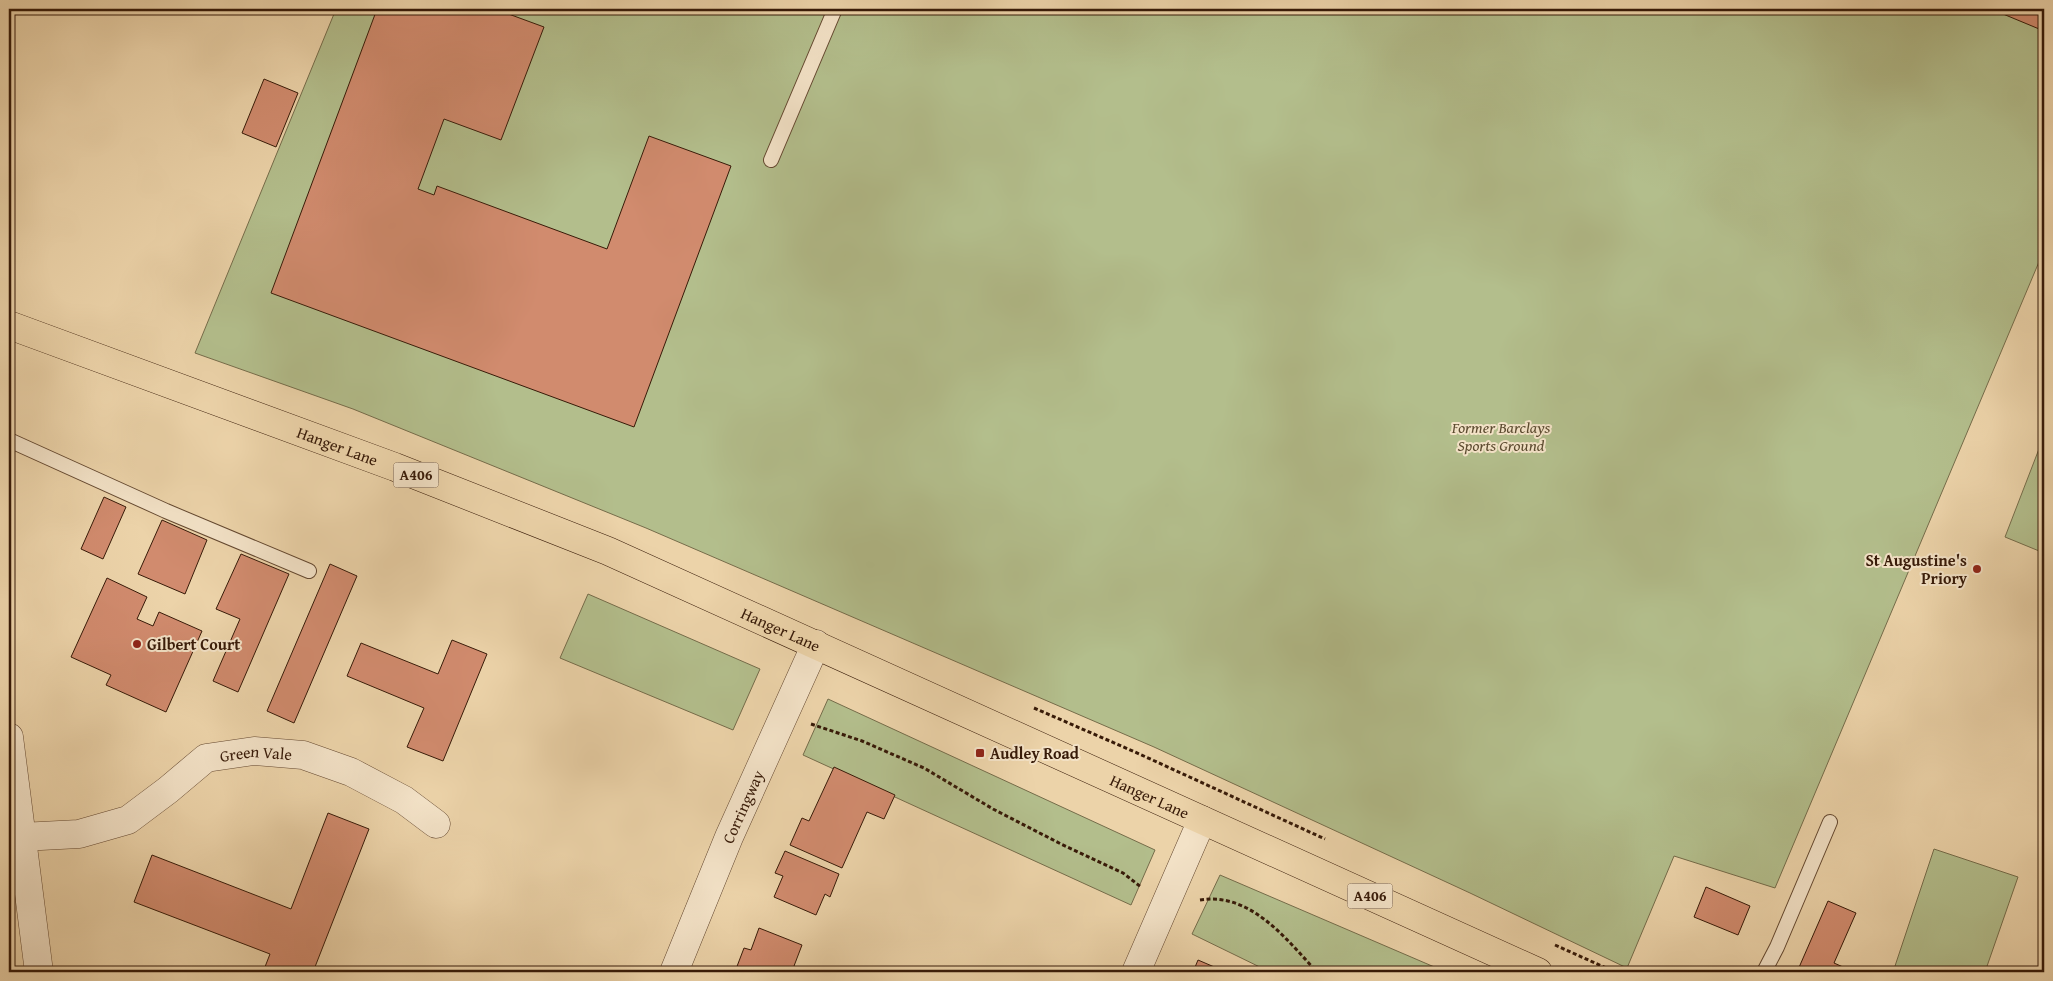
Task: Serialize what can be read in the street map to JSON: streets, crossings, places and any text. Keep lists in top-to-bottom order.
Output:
{
  "streets": {
    "highway": ["Hanger Lane", "A406"],
    "street": ["Green Vale", "Corringway"]
  },
  "crossings": [
    ["Hanger Lane", "Corringway"]
  ],
  "parks": ["Former Barclays Sports Ground"],
  "places": {
    "other": ["St Augustine's Priory", "Gilbert Court"],
    "transit": ["Audley Road"]
  }
}
